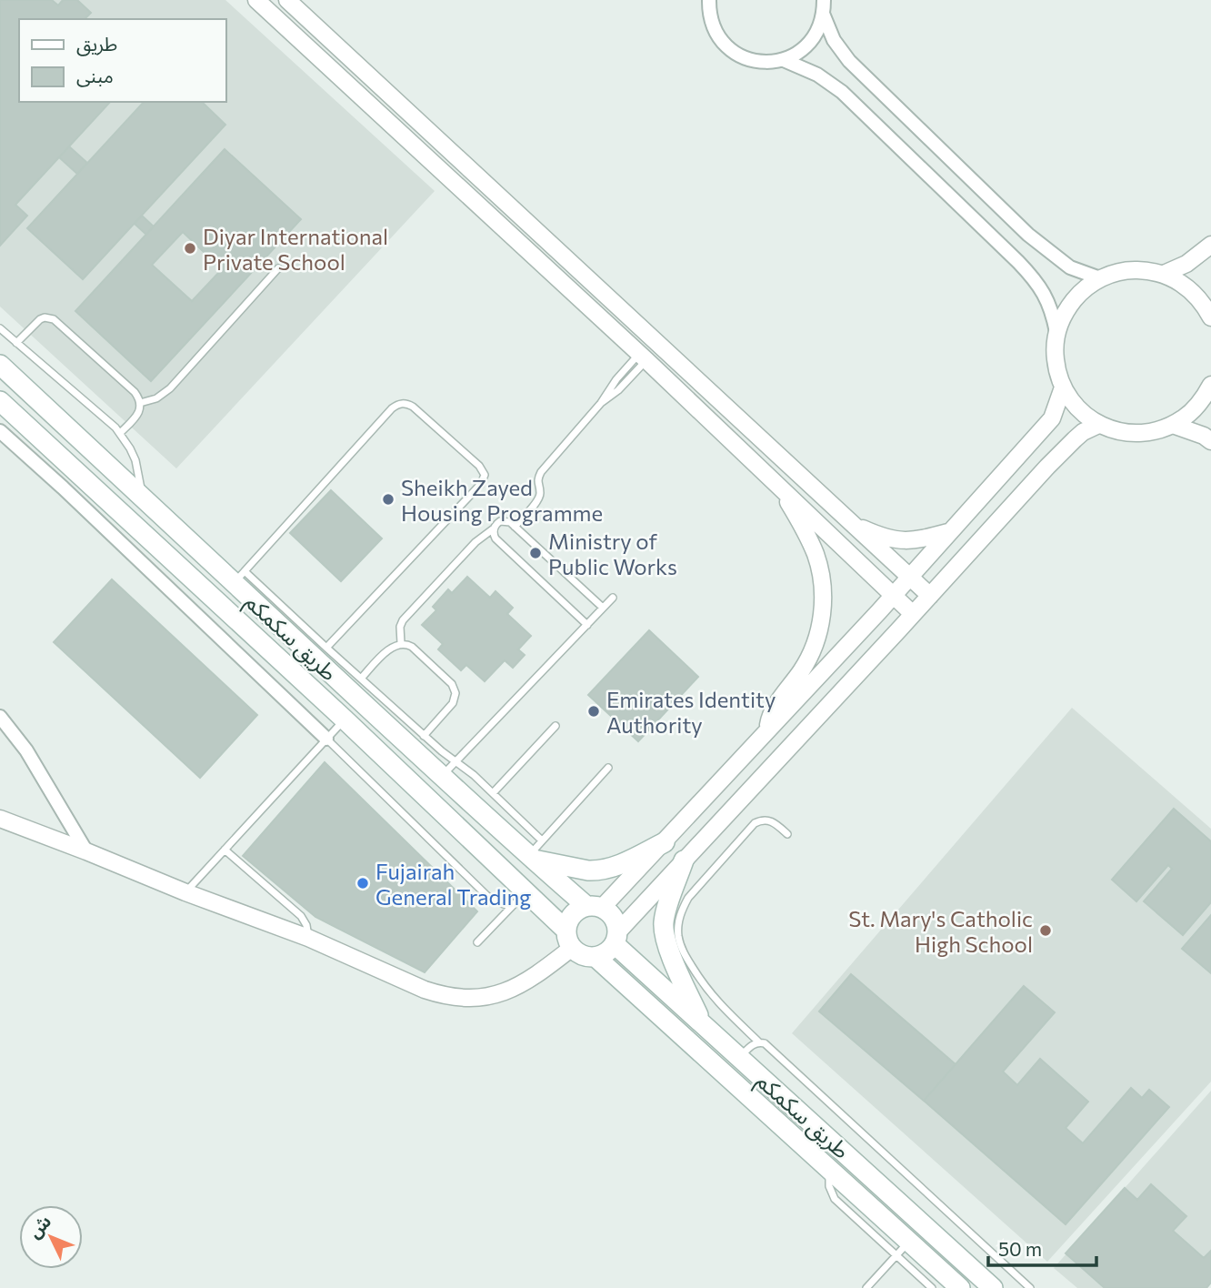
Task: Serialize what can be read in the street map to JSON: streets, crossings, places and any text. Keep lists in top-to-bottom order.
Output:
{
  "streets": {
    "main road": ["طريق سكمكم"]
  },
  "places": [
    "Diyar International Private School",
    "Sheikh Zayed Housing Programme",
    "Ministry of Public Works",
    "Emirates Identity Authority",
    "Fujairah General Trading",
    "St. Mary's Catholic High School"
  ],
  "legend": ["طريق", "مبنى"],
  "scale_bar": "50 m",
  "north": "top left"
}
